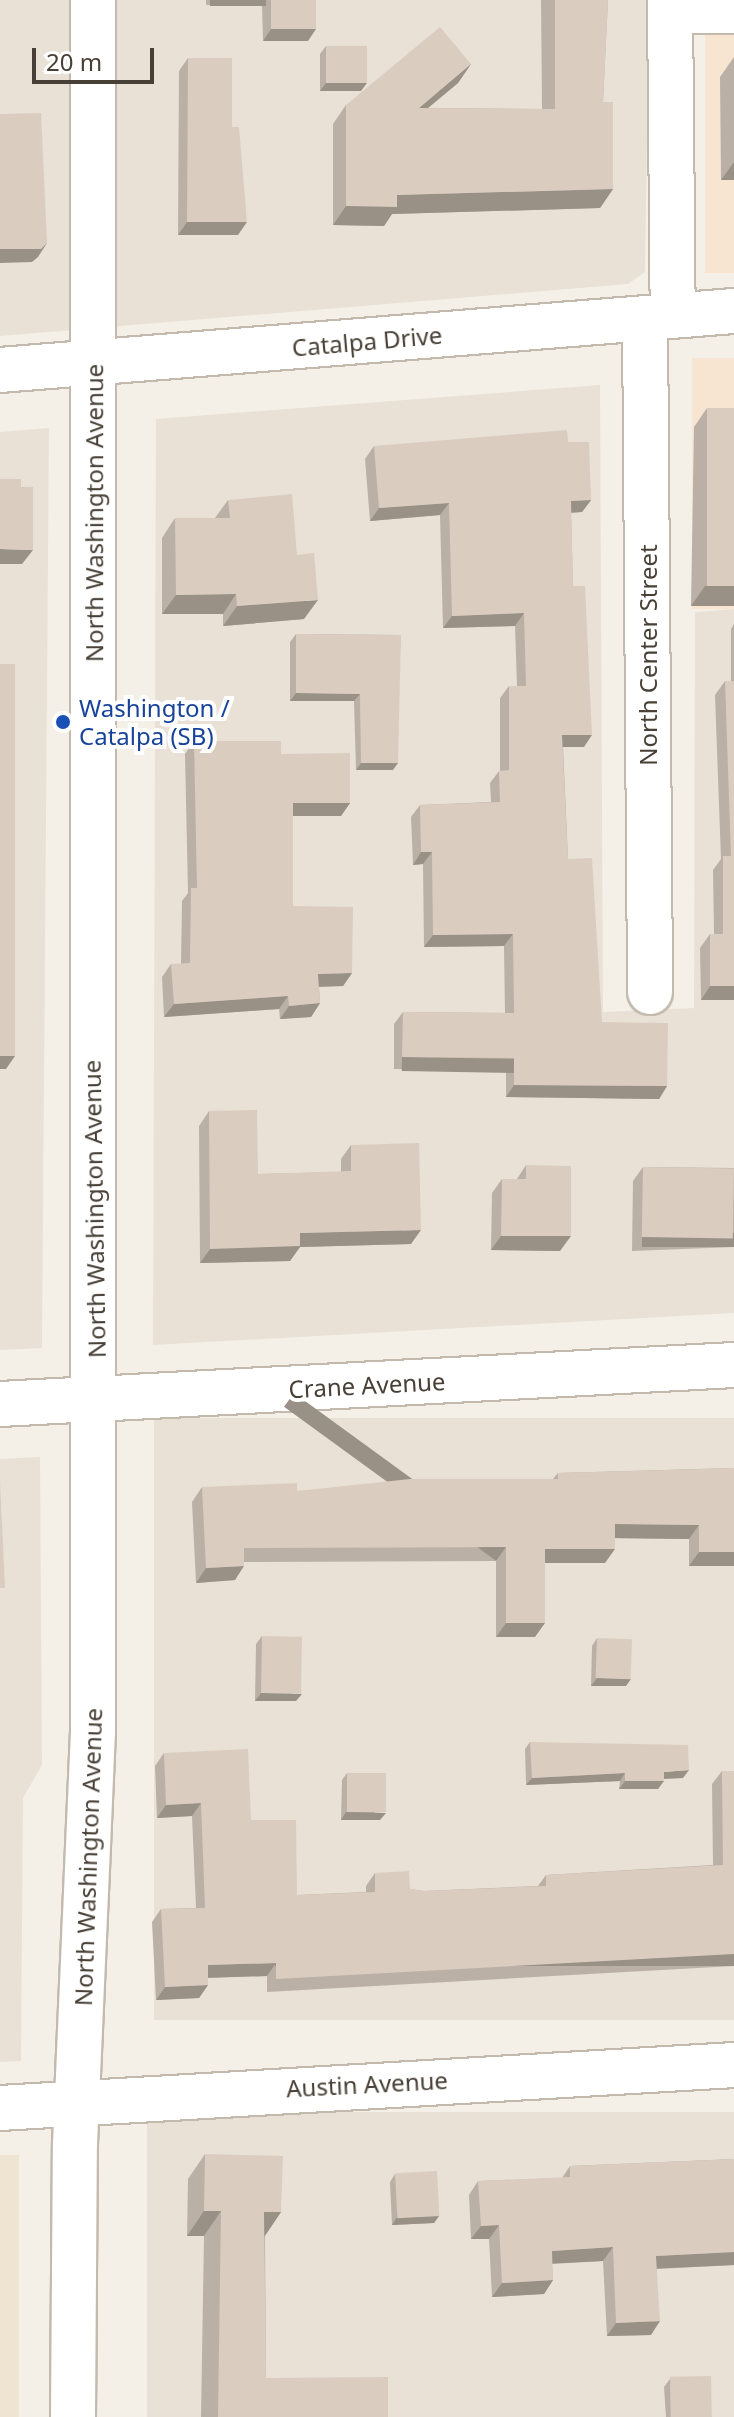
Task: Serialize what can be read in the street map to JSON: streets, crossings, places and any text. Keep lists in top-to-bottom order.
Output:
{
  "streets": {
    "street": [
      "Catalpa Drive",
      "North Washington Avenue",
      "North Center Street",
      "Crane Avenue",
      "Austin Avenue"
    ]
  },
  "crossings": [
    ["Catalpa Drive", "North Washington Avenue"],
    ["Catalpa Drive", "North Center Street"],
    ["North Washington Avenue", "Crane Avenue"],
    ["North Washington Avenue", "Austin Avenue"]
  ],
  "places": ["Washington / Catalpa (SB)"],
  "scale_bar": "20 m"
}
